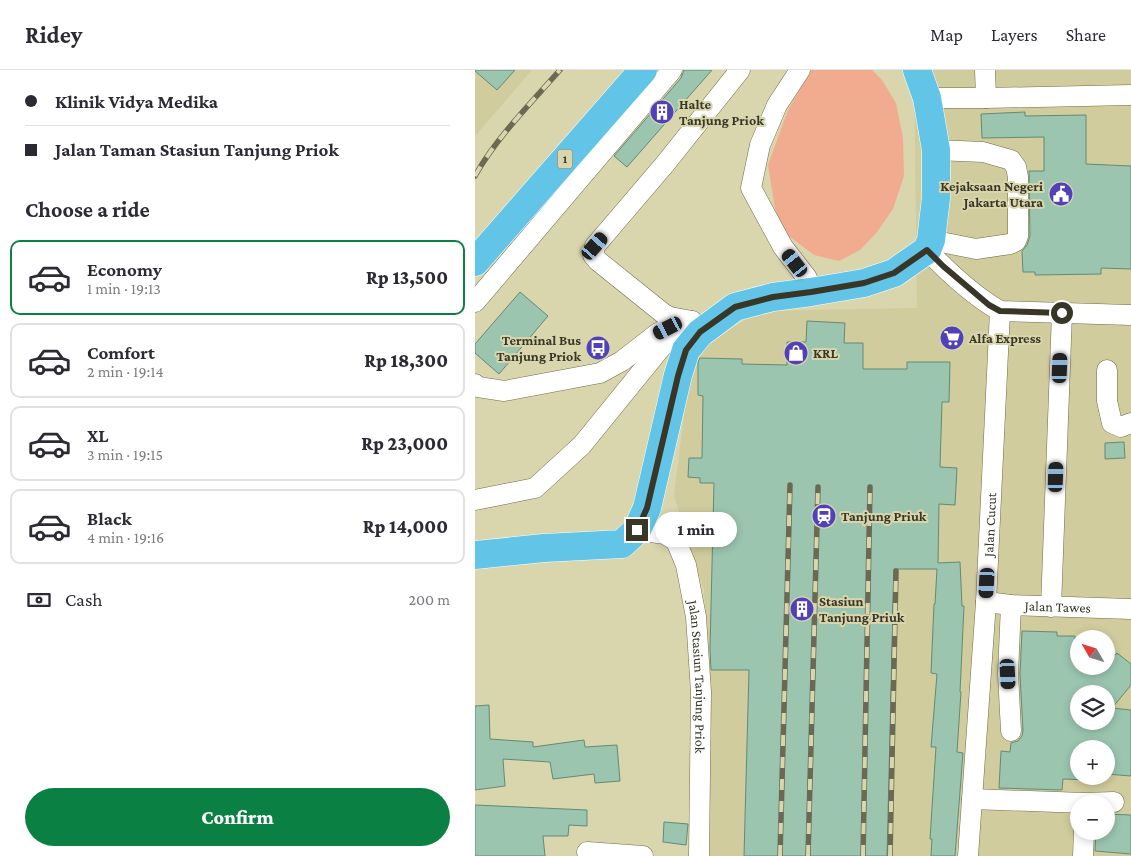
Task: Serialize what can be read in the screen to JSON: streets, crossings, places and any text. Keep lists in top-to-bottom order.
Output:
{
  "streets": {
    "highway": ["1"],
    "street": ["Jalan Cucut", "Jalan Tawes", "Jalan Stasiun Tanjung Priok"]
  },
  "crossings": [
    ["Jalan Cucut", "Jalan Tawes"]
  ],
  "places": {
    "building": ["Halte Tanjung Priok", "Stasiun Tanjung Priuk"],
    "public building": ["Kejaksaan Negeri Jakarta Utara"],
    "supermarket": ["Alfa Express"],
    "bus stop": ["Terminal Bus Tanjung Priok"],
    "shop": ["KRL"],
    "station": ["Tanjung Priuk"]
  },
  "north": "top left",
  "page": {
    "header": "Ridey",
    "nav": ["Map", "Layers", "Share"],
    "banner": ["Klinik Vidya Medika", "Jalan Taman Stasiun Tanjung Priok"],
    "heading": "Choose a ride",
    "list": [
      {
        "name": "Economy",
        "note": "1 min · 19:13",
        "value": "Rp 13,500"
      },
      {
        "name": "Comfort",
        "note": "2 min · 19:14",
        "value": "Rp 18,300"
      },
      {
        "name": "XL",
        "note": "3 min · 19:15",
        "value": "Rp 23,000"
      },
      {
        "name": "Black",
        "note": "4 min · 19:16",
        "value": "Rp 14,000"
      }
    ],
    "bubble": "1 min",
    "pay": ["Cash", "200 m"],
    "map_buttons": ["+", "−"],
    "buttons": "Confirm"
  }
}
